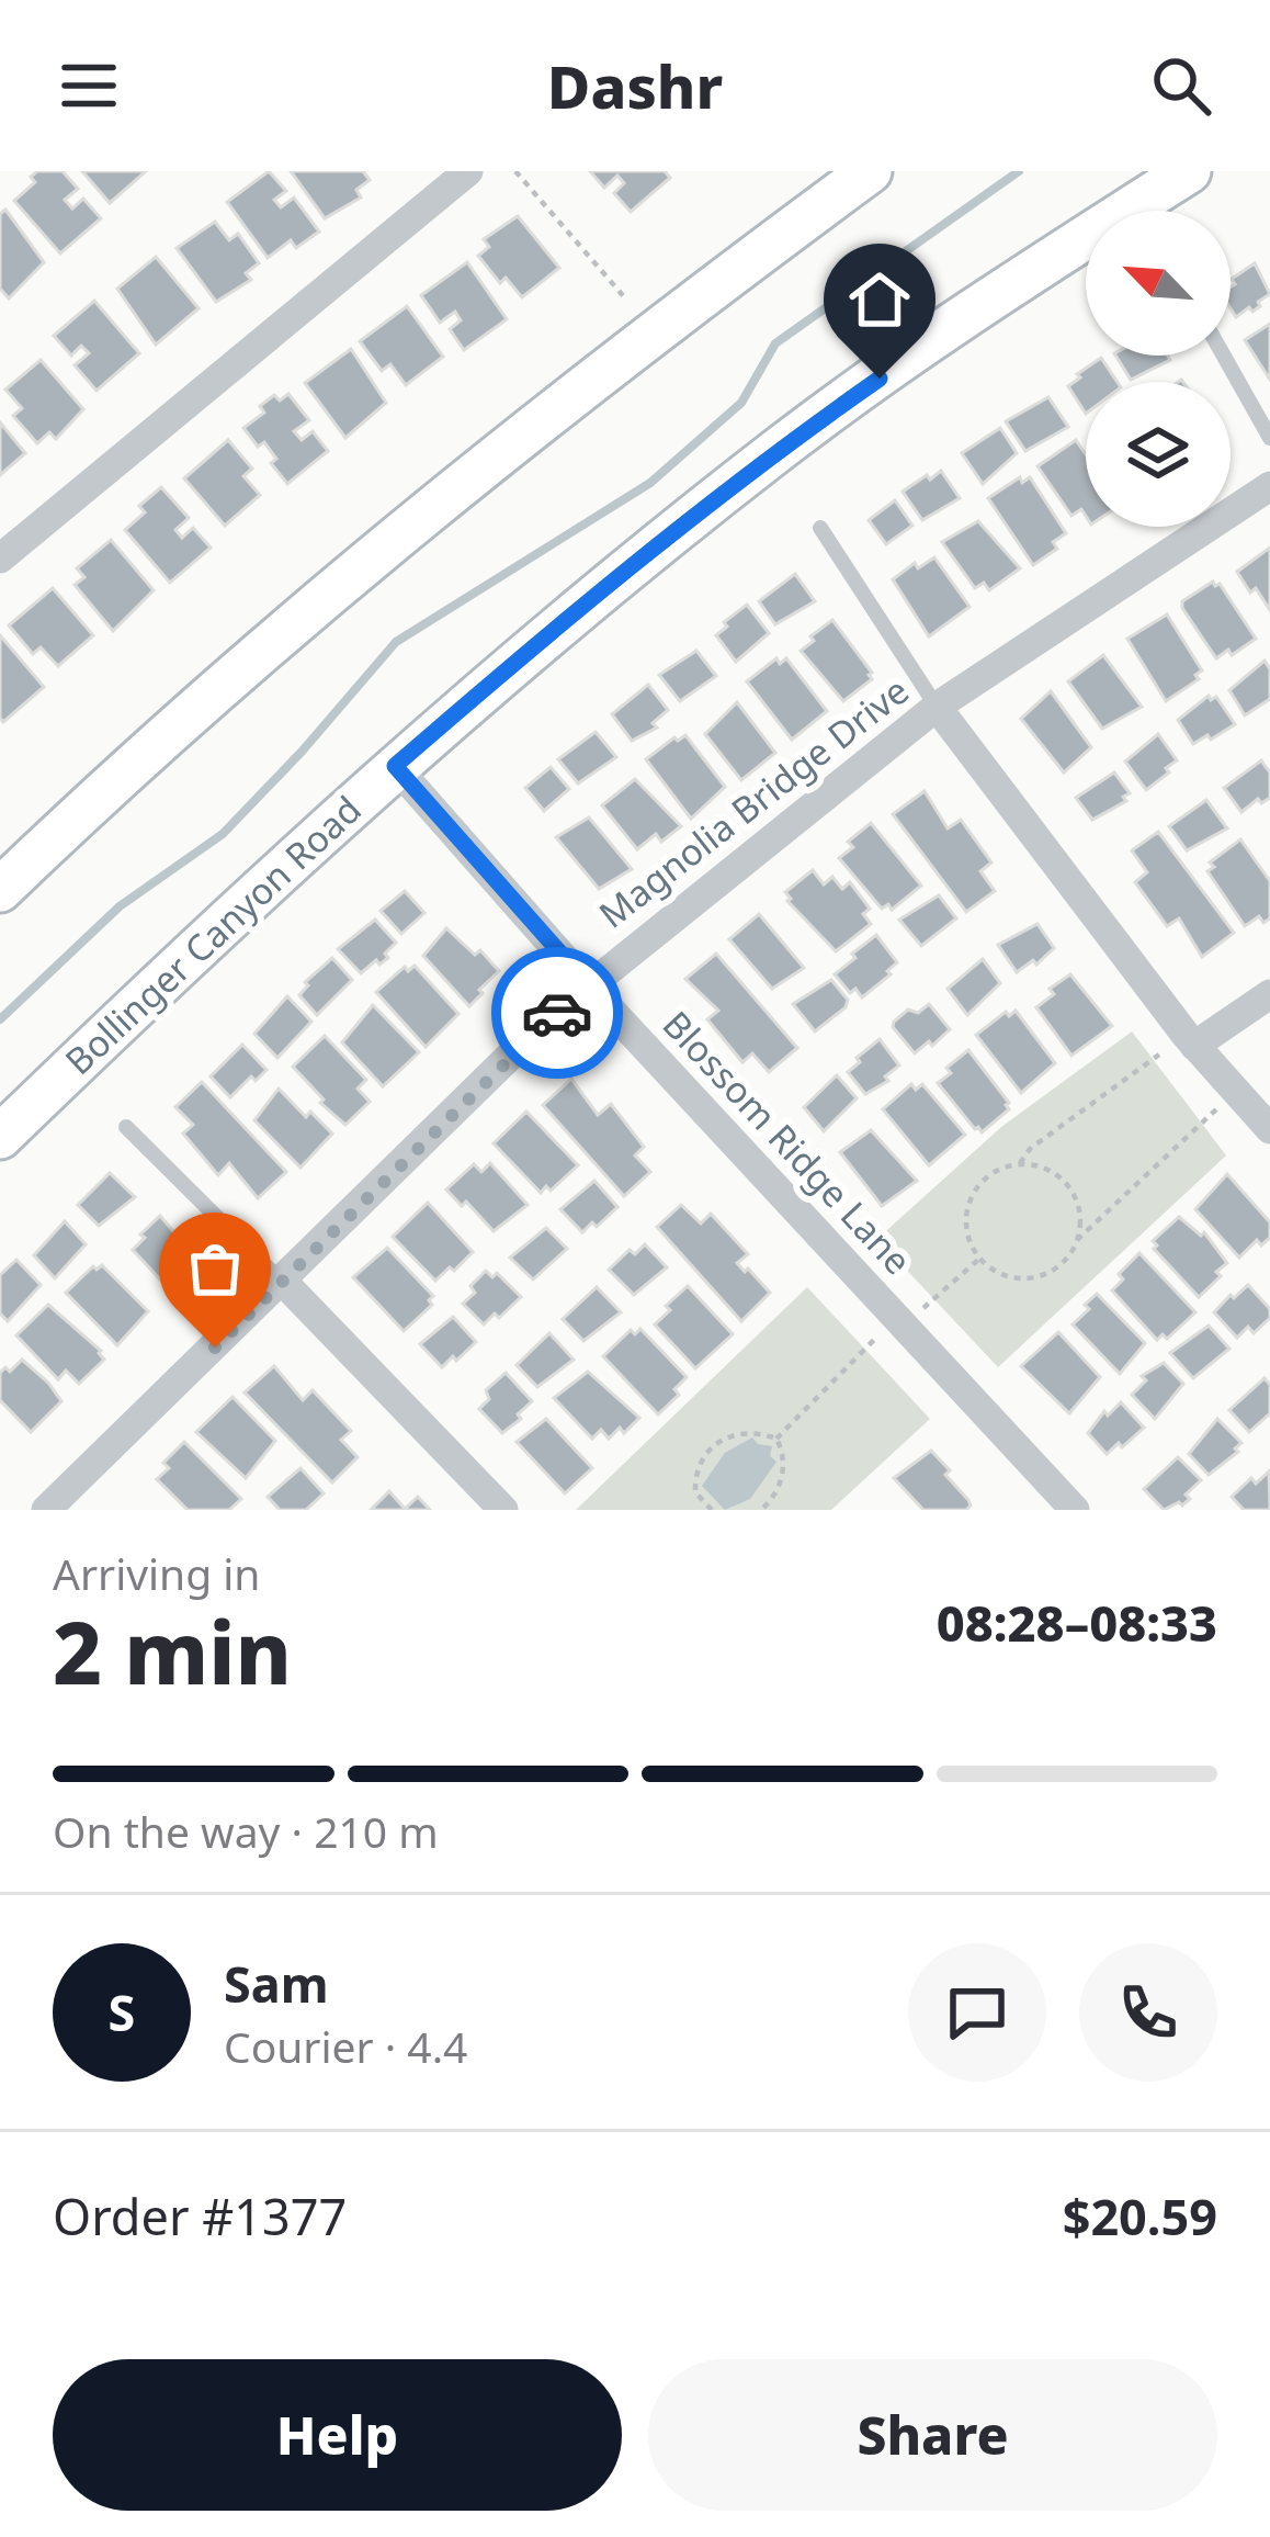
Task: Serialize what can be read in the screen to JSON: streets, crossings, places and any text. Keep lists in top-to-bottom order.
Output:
{
  "streets": {
    "main road": ["Bollinger Canyon Road"],
    "street": ["Magnolia Bridge Drive", "Blossom Ridge Lane"]
  },
  "crossings": [
    ["Magnolia Bridge Drive", "Blossom Ridge Lane"],
    ["Bollinger Canyon Road", "Blossom Ridge Lane"]
  ],
  "north": "top left",
  "page": {
    "header": "Dashr",
    "heading": ["2 min", "Arriving in", "08:28–08:33"],
    "panel": [
      "Sam",
      "Courier · 4.4",
      "Order #1377",
      "$20.59"
    ],
    "bar": "On the way · 210 m",
    "round": "S",
    "buttons": ["Help", "Share"]
  }
}
